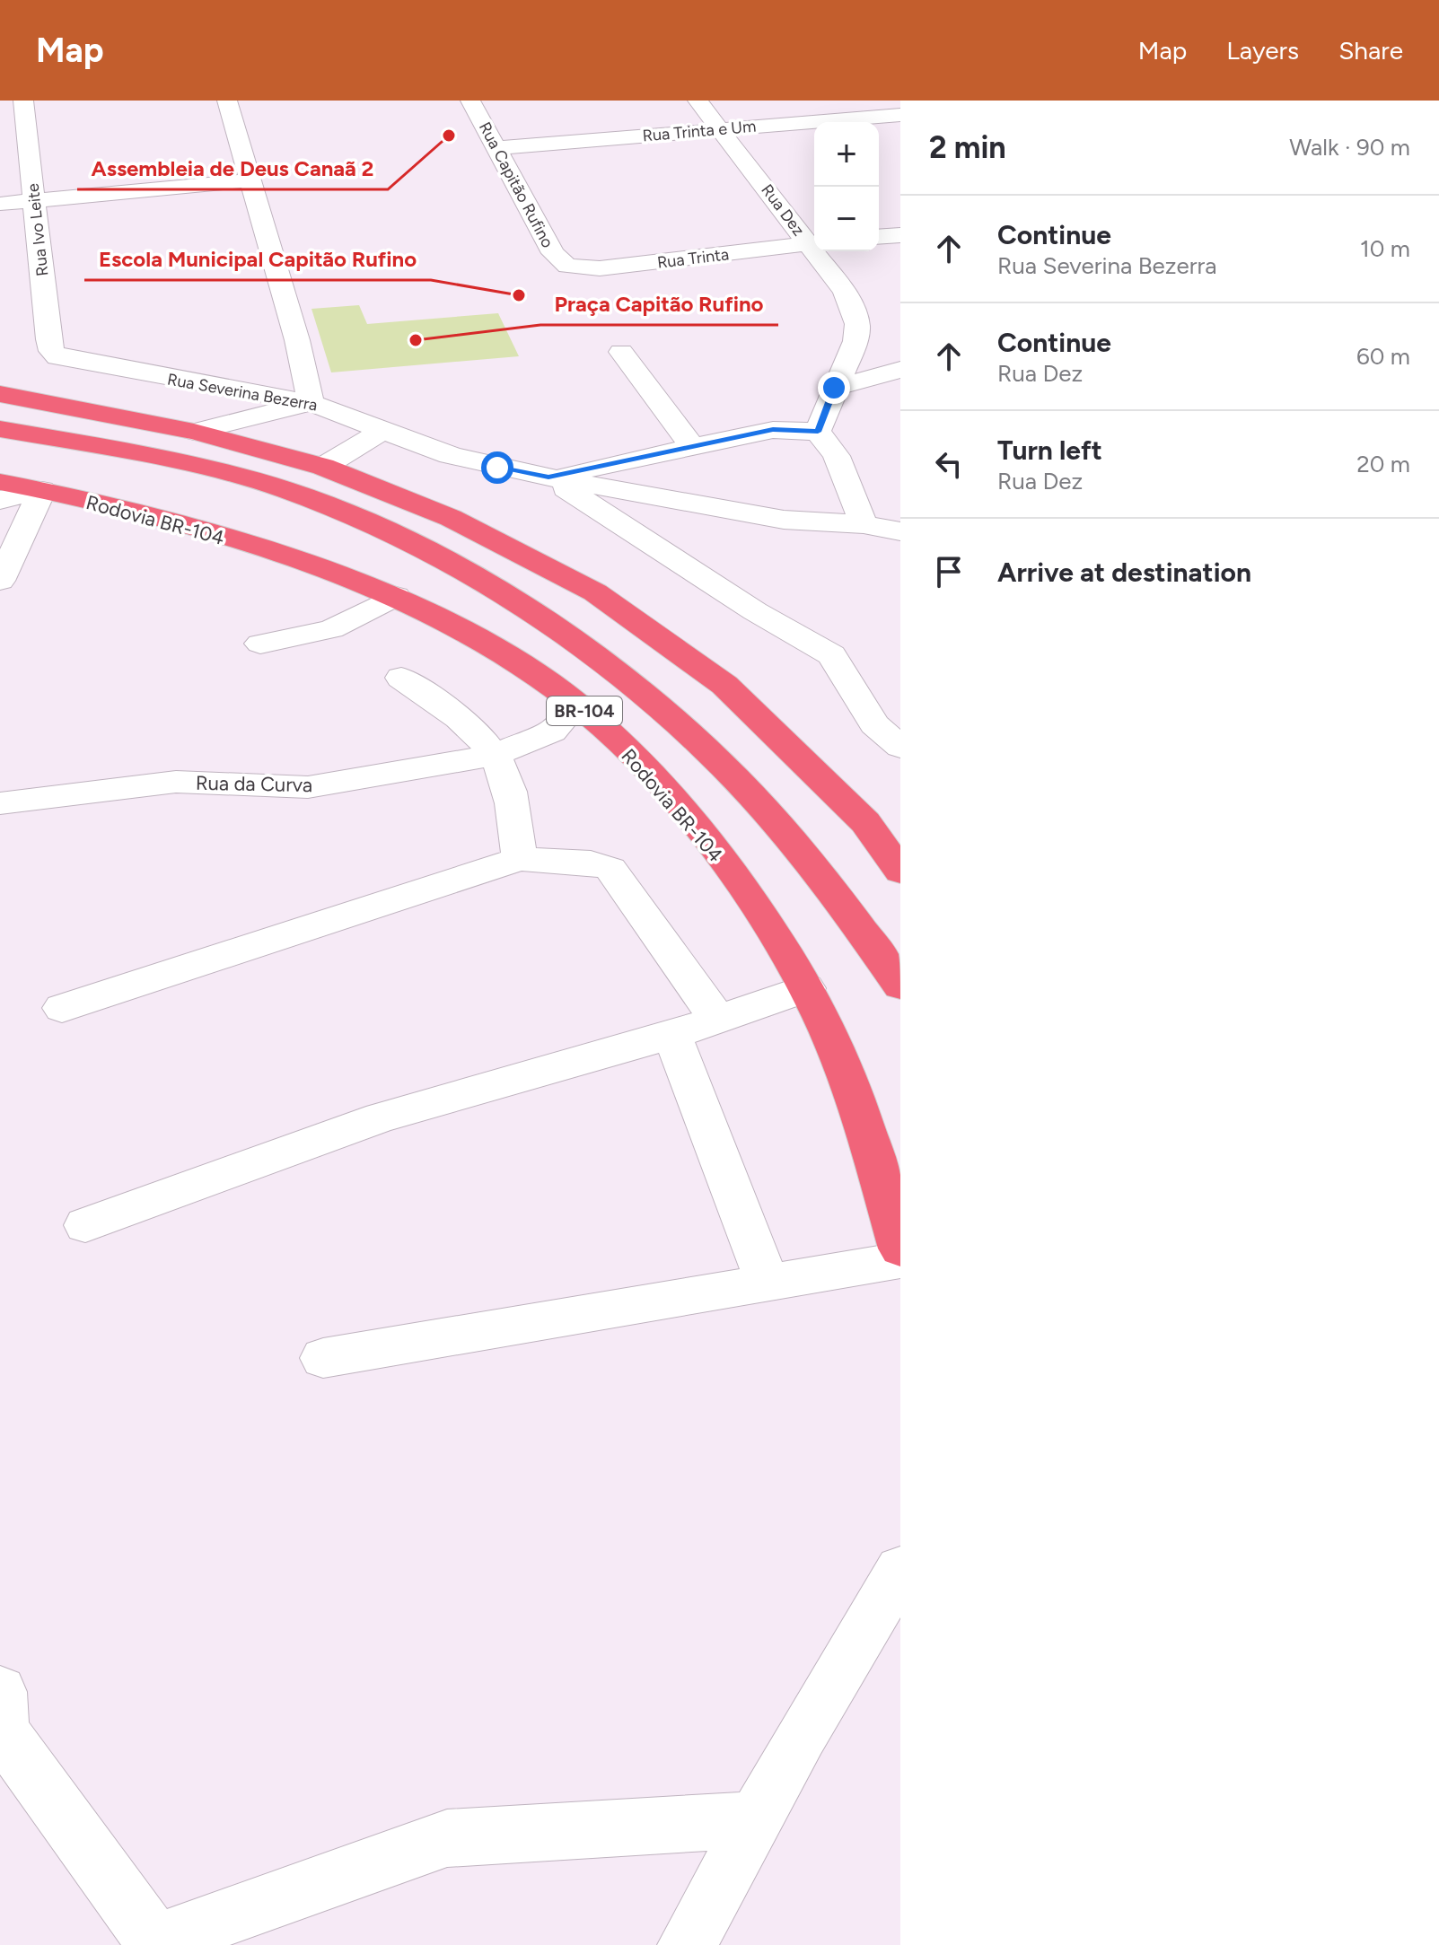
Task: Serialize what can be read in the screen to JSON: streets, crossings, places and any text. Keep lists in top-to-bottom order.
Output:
{
  "streets": {
    "highway": ["Rodovia BR-104", "BR-104"],
    "street": [
      "Rua Trinta e Um",
      "Rua Capitão Rufino",
      "Rua Dez",
      "Rua Ivo Leite",
      "Rua Trinta",
      "Rua Severina Bezerra",
      "Rua da Curva"
    ]
  },
  "crossings": [
    ["Rua Trinta e Um", "Rua Capitão Rufino"],
    ["Rua Trinta e Um", "Rua Dez"],
    ["Rua Capitão Rufino", "Rua Trinta"],
    ["Rua Dez", "Rua Trinta"],
    ["Rua Ivo Leite", "Rua Severina Bezerra"],
    ["Rodovia BR-104", "Rua da Curva"]
  ],
  "places": ["Assembleia de Deus Canaã 2", "Escola Municipal Capitão Rufino", "Praça Capitão Rufino"],
  "page": {
    "header": "Map",
    "nav": ["Map", "Layers", "Share"],
    "heading": ["2 min", "Walk · 90 m"],
    "map_buttons": ["+", "−"],
    "list": [
      ["Continue", "Rua Severina Bezerra", "10 m"],
      ["Continue", "Rua Dez", "60 m"],
      ["Turn left", "Rua Dez", "20 m"],
      "Arrive at destination"
    ]
  }
}
